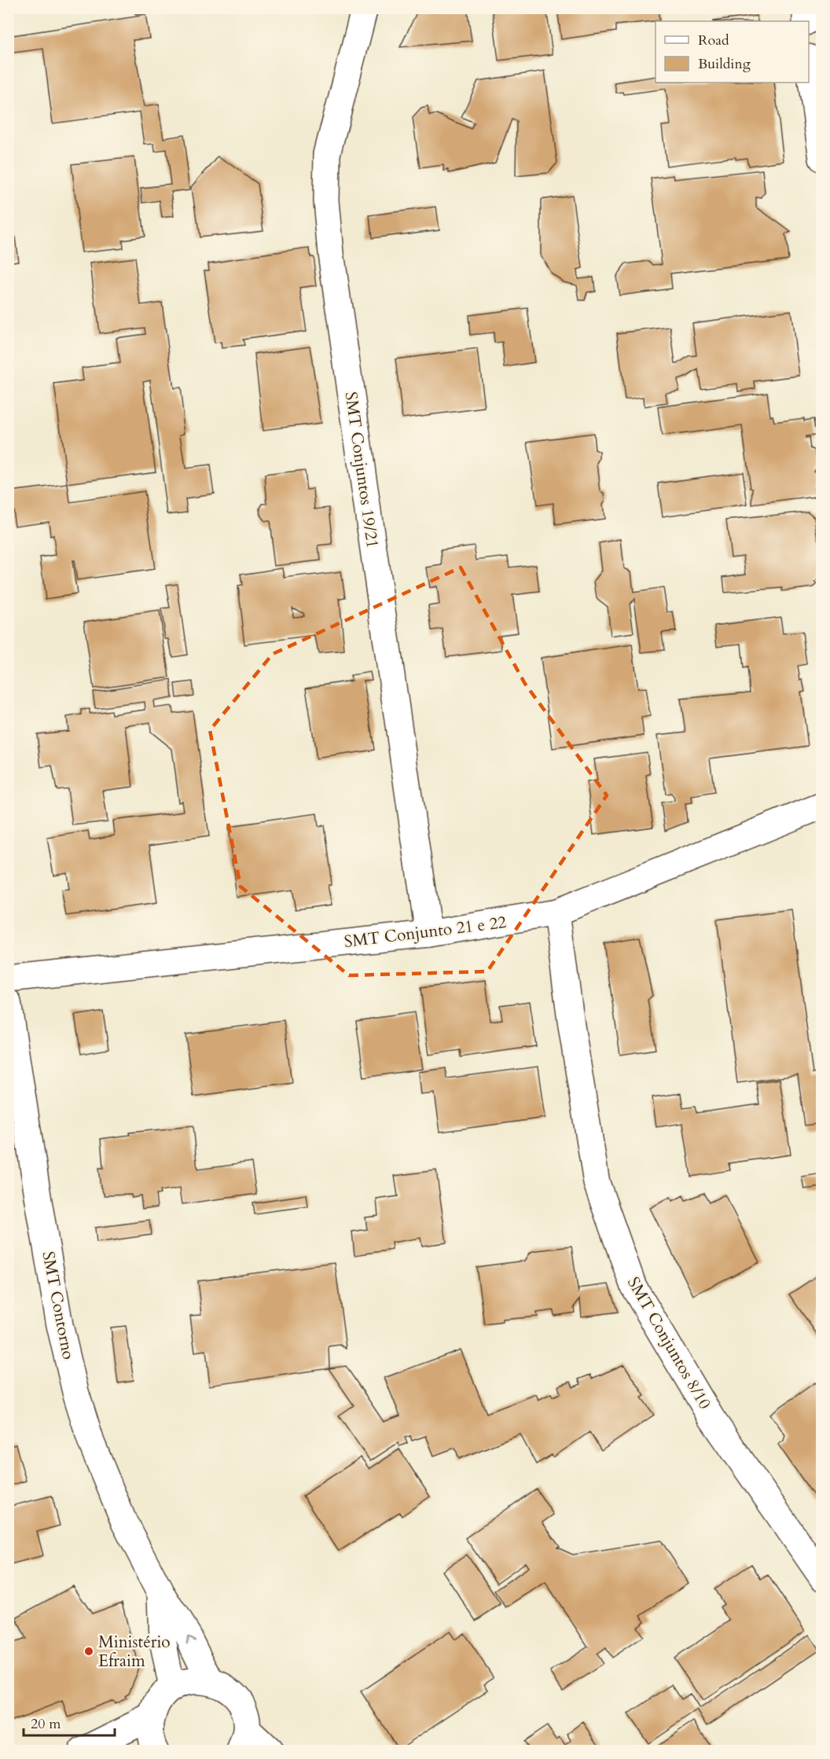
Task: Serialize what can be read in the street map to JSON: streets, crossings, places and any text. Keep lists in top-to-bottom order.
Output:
{
  "streets": {
    "street": [
      "SMT Conjuntos 19/21",
      "SMT Conjunto 21 e 22",
      "SMT Contorno",
      "SMT Conjuntos 8/10"
    ]
  },
  "crossings": [
    ["SMT Conjuntos 19/21", "SMT Conjunto 21 e 22"],
    ["SMT Conjunto 21 e 22", "SMT Conjuntos 8/10"]
  ],
  "places": ["Ministério Efraim"],
  "legend": ["Road", "Building"],
  "scale_bar": "20 m"
}
